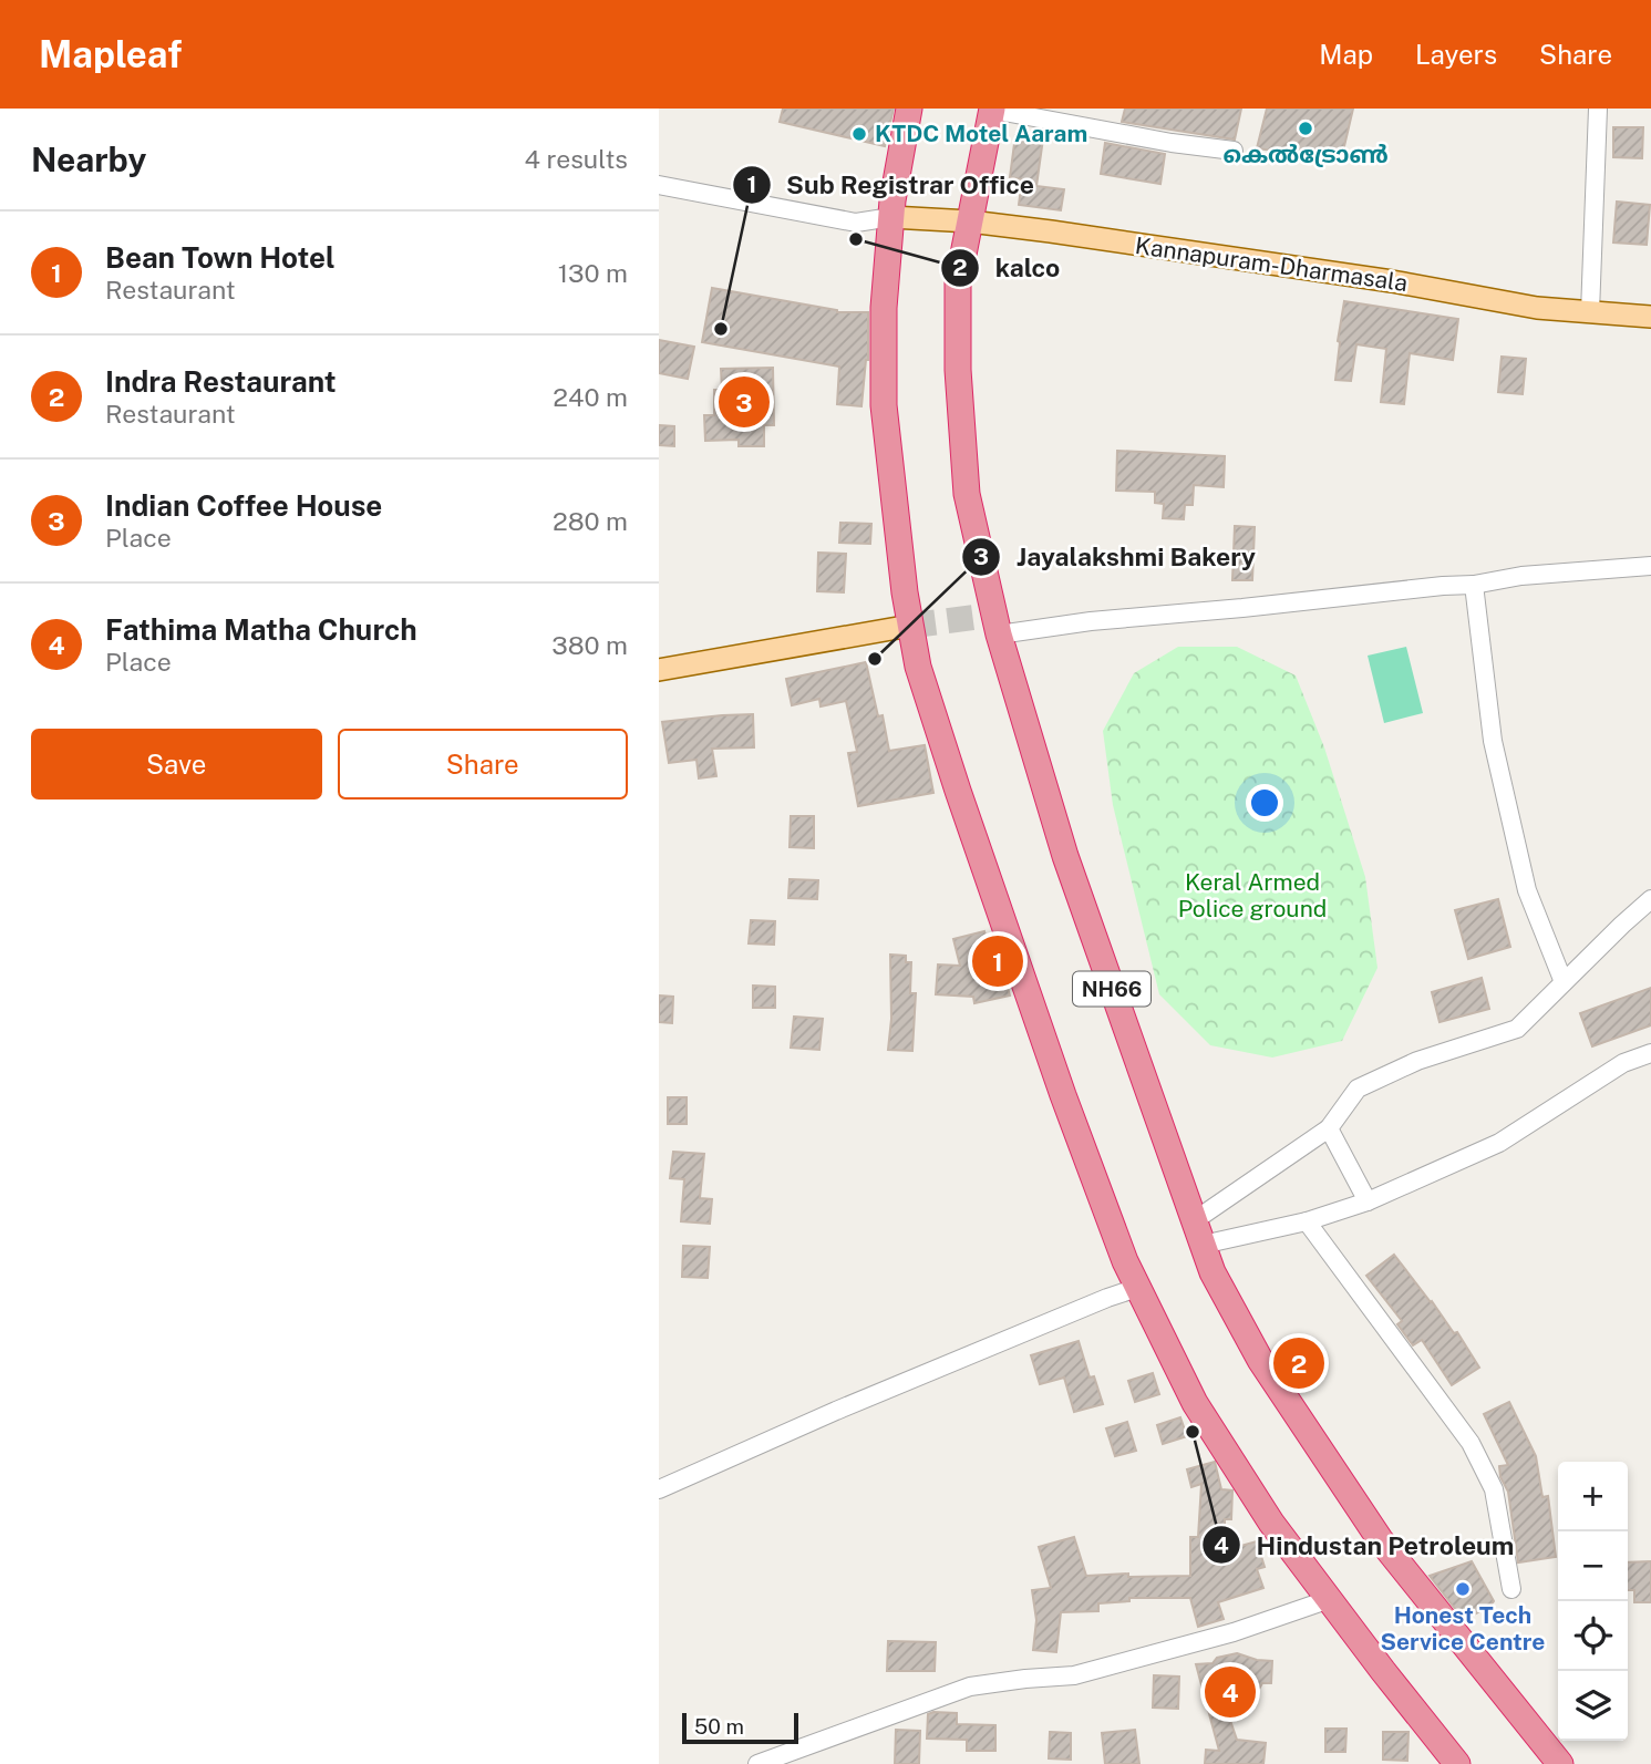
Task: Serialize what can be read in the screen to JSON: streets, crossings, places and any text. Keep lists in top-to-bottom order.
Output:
{
  "streets": {
    "highway": ["NH66"],
    "main road": ["Kannapuram-Dharmasala"]
  },
  "crossings": [
    ["Kannapuram-Dharmasala", "NH66"]
  ],
  "parks": ["Keral Armed Police ground"],
  "places": [
    "കെൽട്രോൺ",
    "KTDC Motel Aaram",
    "kalco",
    "Sub Registrar Office",
    "Jayalakshmi Bakery",
    "Hindustan Petroleum",
    "Honest Tech Service Centre"
  ],
  "scale_bar": "50 m",
  "page": {
    "header": "Mapleaf",
    "nav": ["Map", "Layers", "Share"],
    "heading": ["Nearby", "4 results"],
    "list": [
      {
        "mark": "1",
        "name": "Bean Town Hotel",
        "note": "Restaurant",
        "value": "130 m"
      },
      {
        "mark": "2",
        "name": "Indra Restaurant",
        "note": "Restaurant",
        "value": "240 m"
      },
      {
        "mark": "3",
        "name": "Indian Coffee House",
        "note": "Place",
        "value": "280 m"
      },
      {
        "mark": "4",
        "name": "Fathima Matha Church",
        "note": "Place",
        "value": "380 m"
      }
    ],
    "pins": [
      "3",
      "1",
      "2",
      "4"
    ],
    "buttons": ["Save", "Share"],
    "map_buttons": ["+", "−"],
    "scale": "50 m"
  }
}
